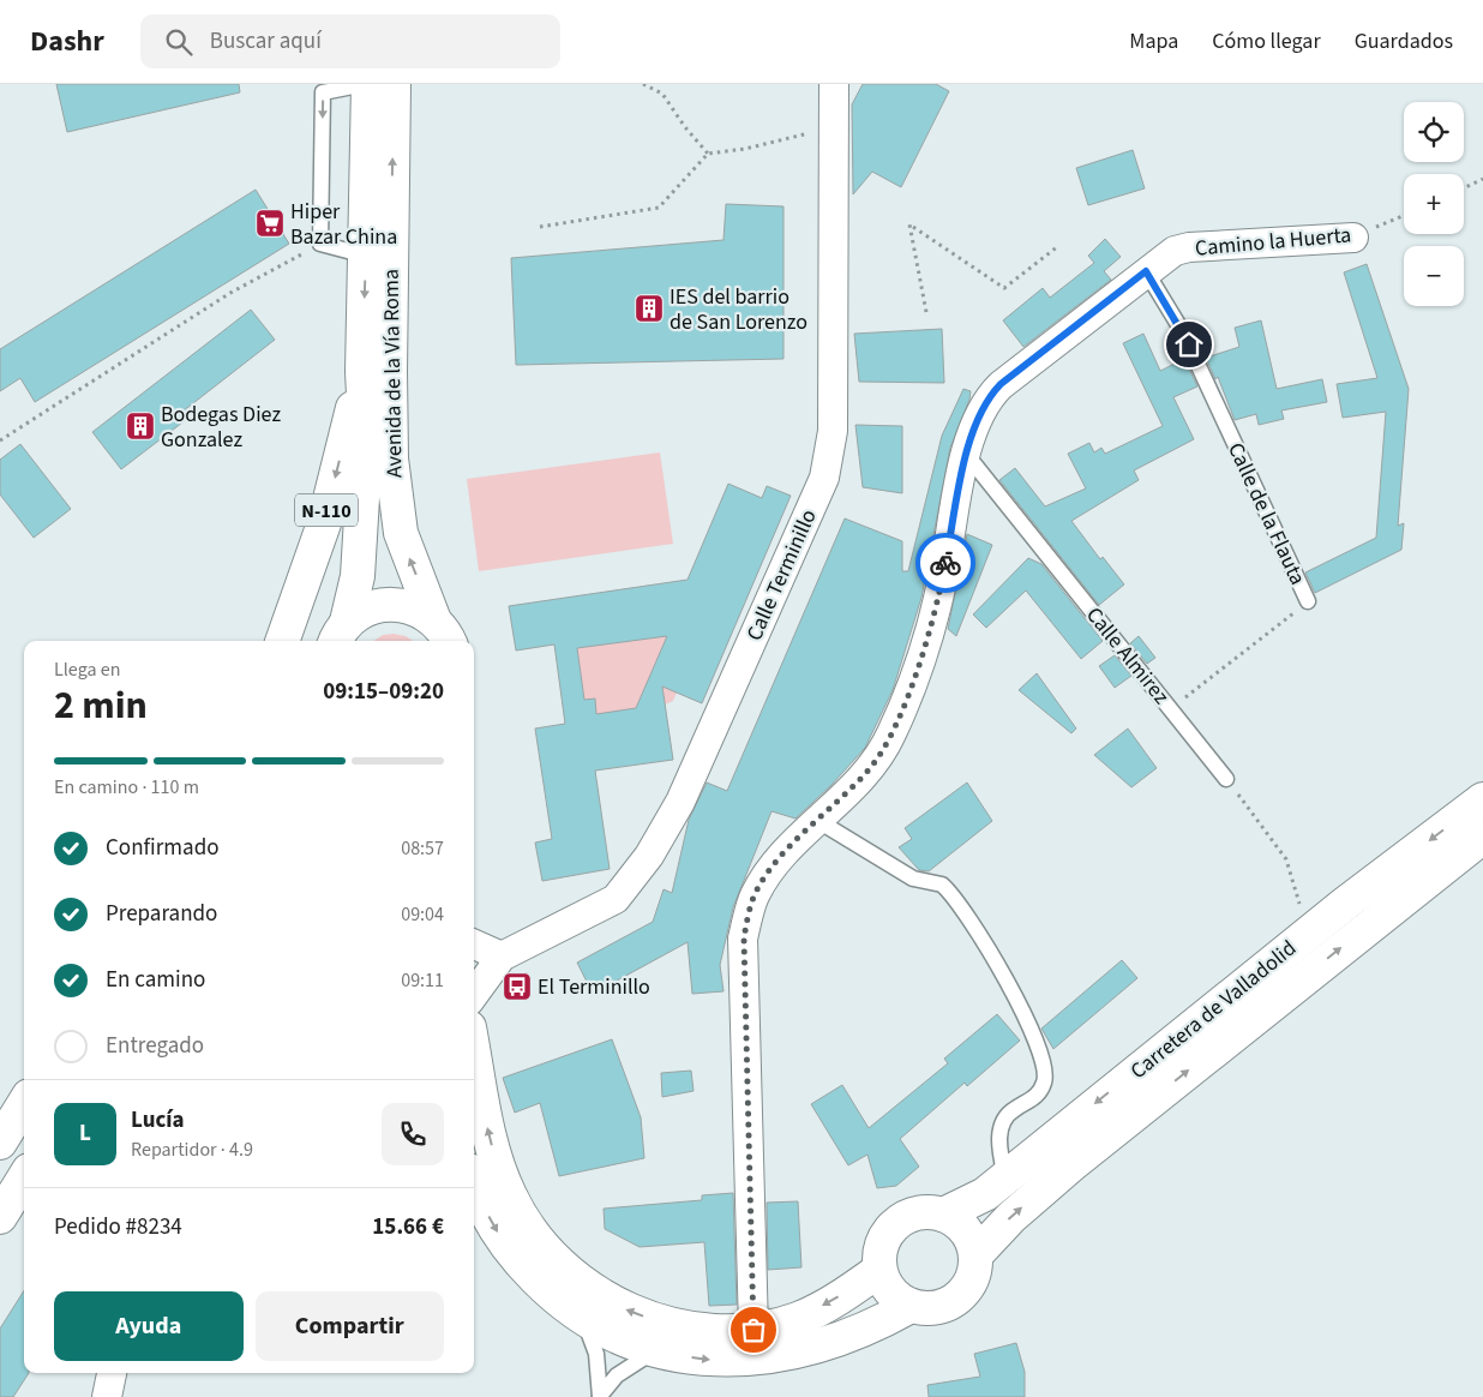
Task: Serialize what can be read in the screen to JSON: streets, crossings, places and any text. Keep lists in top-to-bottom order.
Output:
{
  "streets": {
    "main road": ["Avenida de la Vía Roma", "N-110", "Carretera de Valladolid"],
    "street": ["Camino la Huerta", "Calle Terminillo"],
    "lane": ["Calle de la Flauta", "Calle Almirez"]
  },
  "crossings": [
    ["Camino la Huerta", "Calle de la Flauta"],
    ["Camino la Huerta", "Calle Almirez"],
    ["Calle de la Flauta", "Calle Almirez"]
  ],
  "places": {
    "supermarket": ["Hiper Bazar China"],
    "building": ["IES del barrio de San Lorenzo", "Bodegas Diez Gonzalez"],
    "bus stop": ["El Terminillo"]
  },
  "page": {
    "header": "Dashr",
    "search": "Buscar aquí",
    "nav": ["Mapa", "Cómo llegar", "Guardados"],
    "map_buttons": ["+", "−"],
    "heading": ["2 min", "Llega en", "09:15–09:20"],
    "panel": [
      "Lucía",
      "Repartidor · 4.9",
      "Pedido #8234",
      "15.66 €"
    ],
    "bar": "En camino · 110 m",
    "list": [
      ["Confirmado", "08:57"],
      ["Preparando", "09:04"],
      ["En camino", "09:11"],
      "Entregado"
    ],
    "round": "L",
    "buttons": ["Ayuda", "Compartir"]
  }
}
